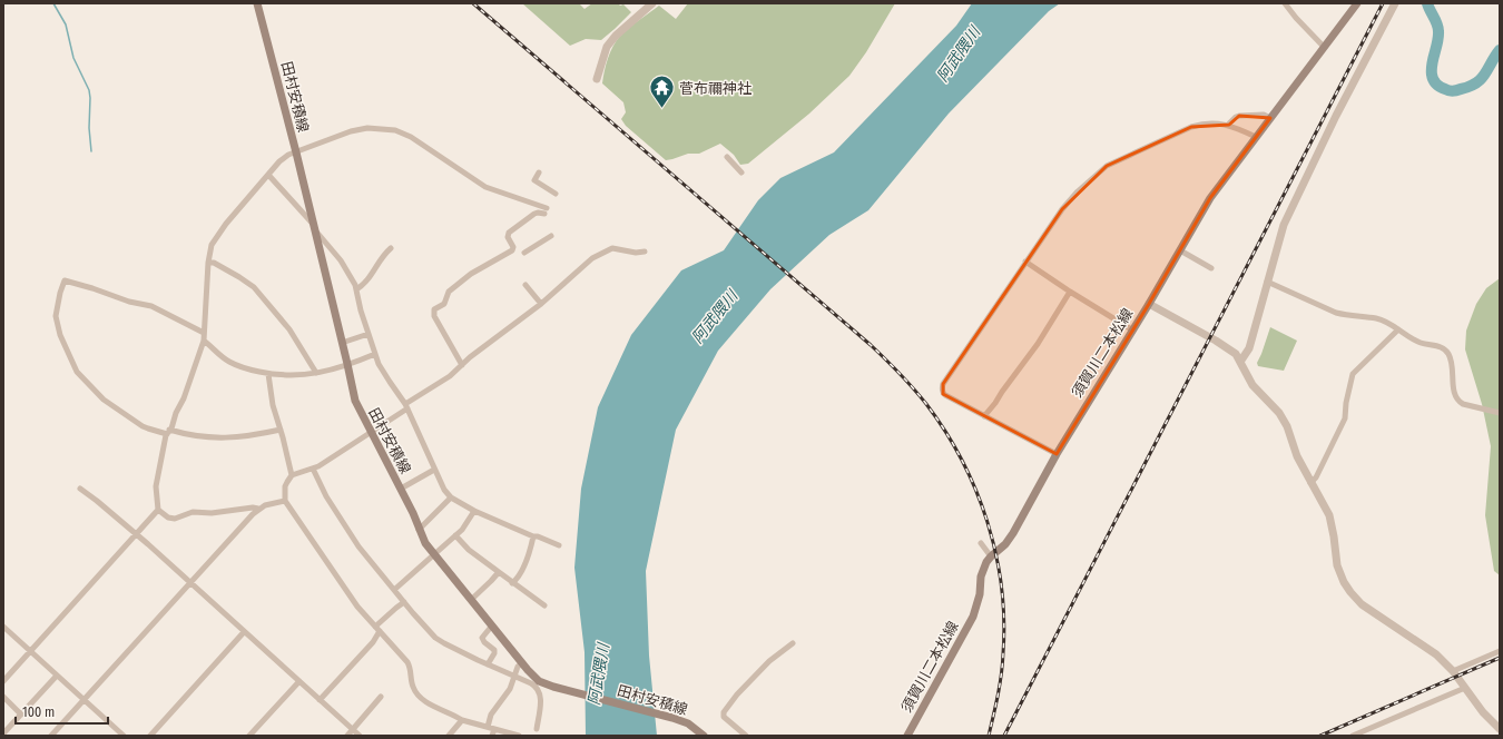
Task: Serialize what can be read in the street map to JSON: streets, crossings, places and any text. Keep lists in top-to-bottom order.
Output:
{
  "streets": {
    "main road": ["田村安積線", "須賀川二本松線"]
  },
  "water": ["阿武隈川"],
  "places": {
    "temple": ["菅布禰神社"]
  },
  "scale_bar": "100 m"
}
